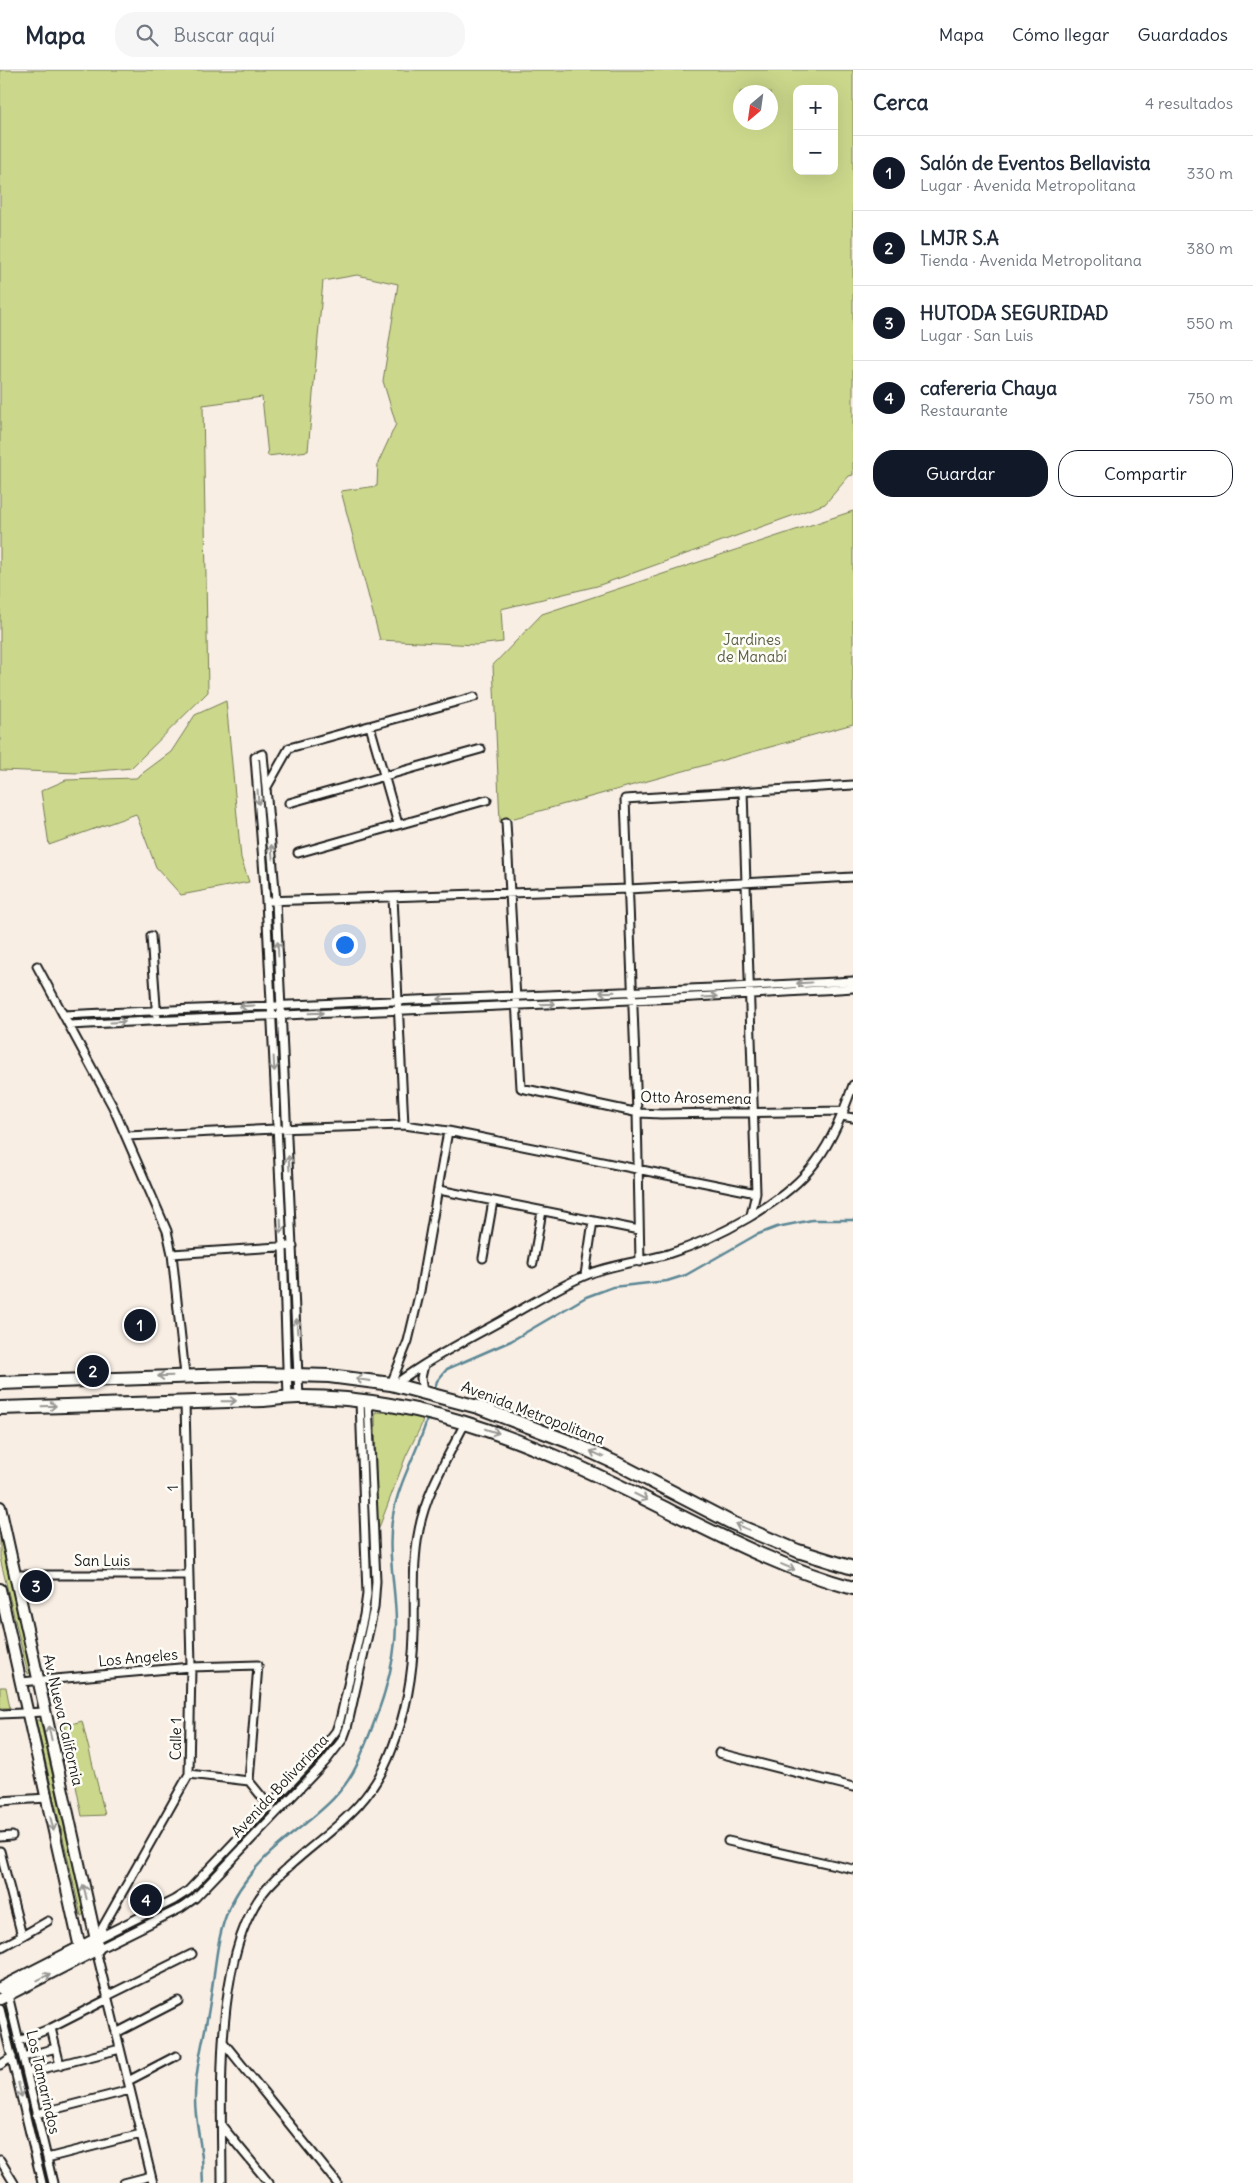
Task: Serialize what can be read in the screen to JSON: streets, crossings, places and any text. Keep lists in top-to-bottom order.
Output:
{
  "streets": {
    "highway": ["Avenida Metropolitana"],
    "street": [
      "Otto Arosemena",
      "1",
      "San Luis",
      "Los Angeles",
      "Av. Nueva California",
      "Calle 1",
      "Avenida Bolivariana",
      "Los Tamarindos"
    ]
  },
  "crossings": [
    ["1", "San Luis"],
    ["1", "Calle 1"],
    ["San Luis", "Av. Nueva California"],
    ["San Luis", "Calle 1"],
    ["Los Angeles", "Av. Nueva California"],
    ["Los Angeles", "Calle 1"],
    ["Av. Nueva California", "Calle 1"],
    ["Av. Nueva California", "Avenida Bolivariana"],
    ["Calle 1", "Avenida Bolivariana"],
    ["Avenida Bolivariana", "Los Tamarindos"]
  ],
  "parks": ["Jardines de Manabí"],
  "north": "bottom left",
  "page": {
    "header": "Mapa",
    "search": "Buscar aquí",
    "nav": ["Mapa", "Cómo llegar", "Guardados"],
    "heading": ["Cerca", "4 resultados"],
    "map_buttons": ["+", "−"],
    "list": [
      {
        "mark": "1",
        "name": "Salón de Eventos Bellavista",
        "note": "Lugar · Avenida Metropolitana",
        "value": "330 m"
      },
      {
        "mark": "2",
        "name": "LMJR S.A",
        "note": "Tienda · Avenida Metropolitana",
        "value": "380 m"
      },
      {
        "mark": "3",
        "name": "HUTODA SEGURIDAD",
        "note": "Lugar · San Luis",
        "value": "550 m"
      },
      {
        "mark": "4",
        "name": "cafereria Chaya",
        "note": "Restaurante",
        "value": "750 m"
      }
    ],
    "buttons": ["Guardar", "Compartir"],
    "pins": [
      "1",
      "2",
      "3",
      "4"
    ]
  }
}
